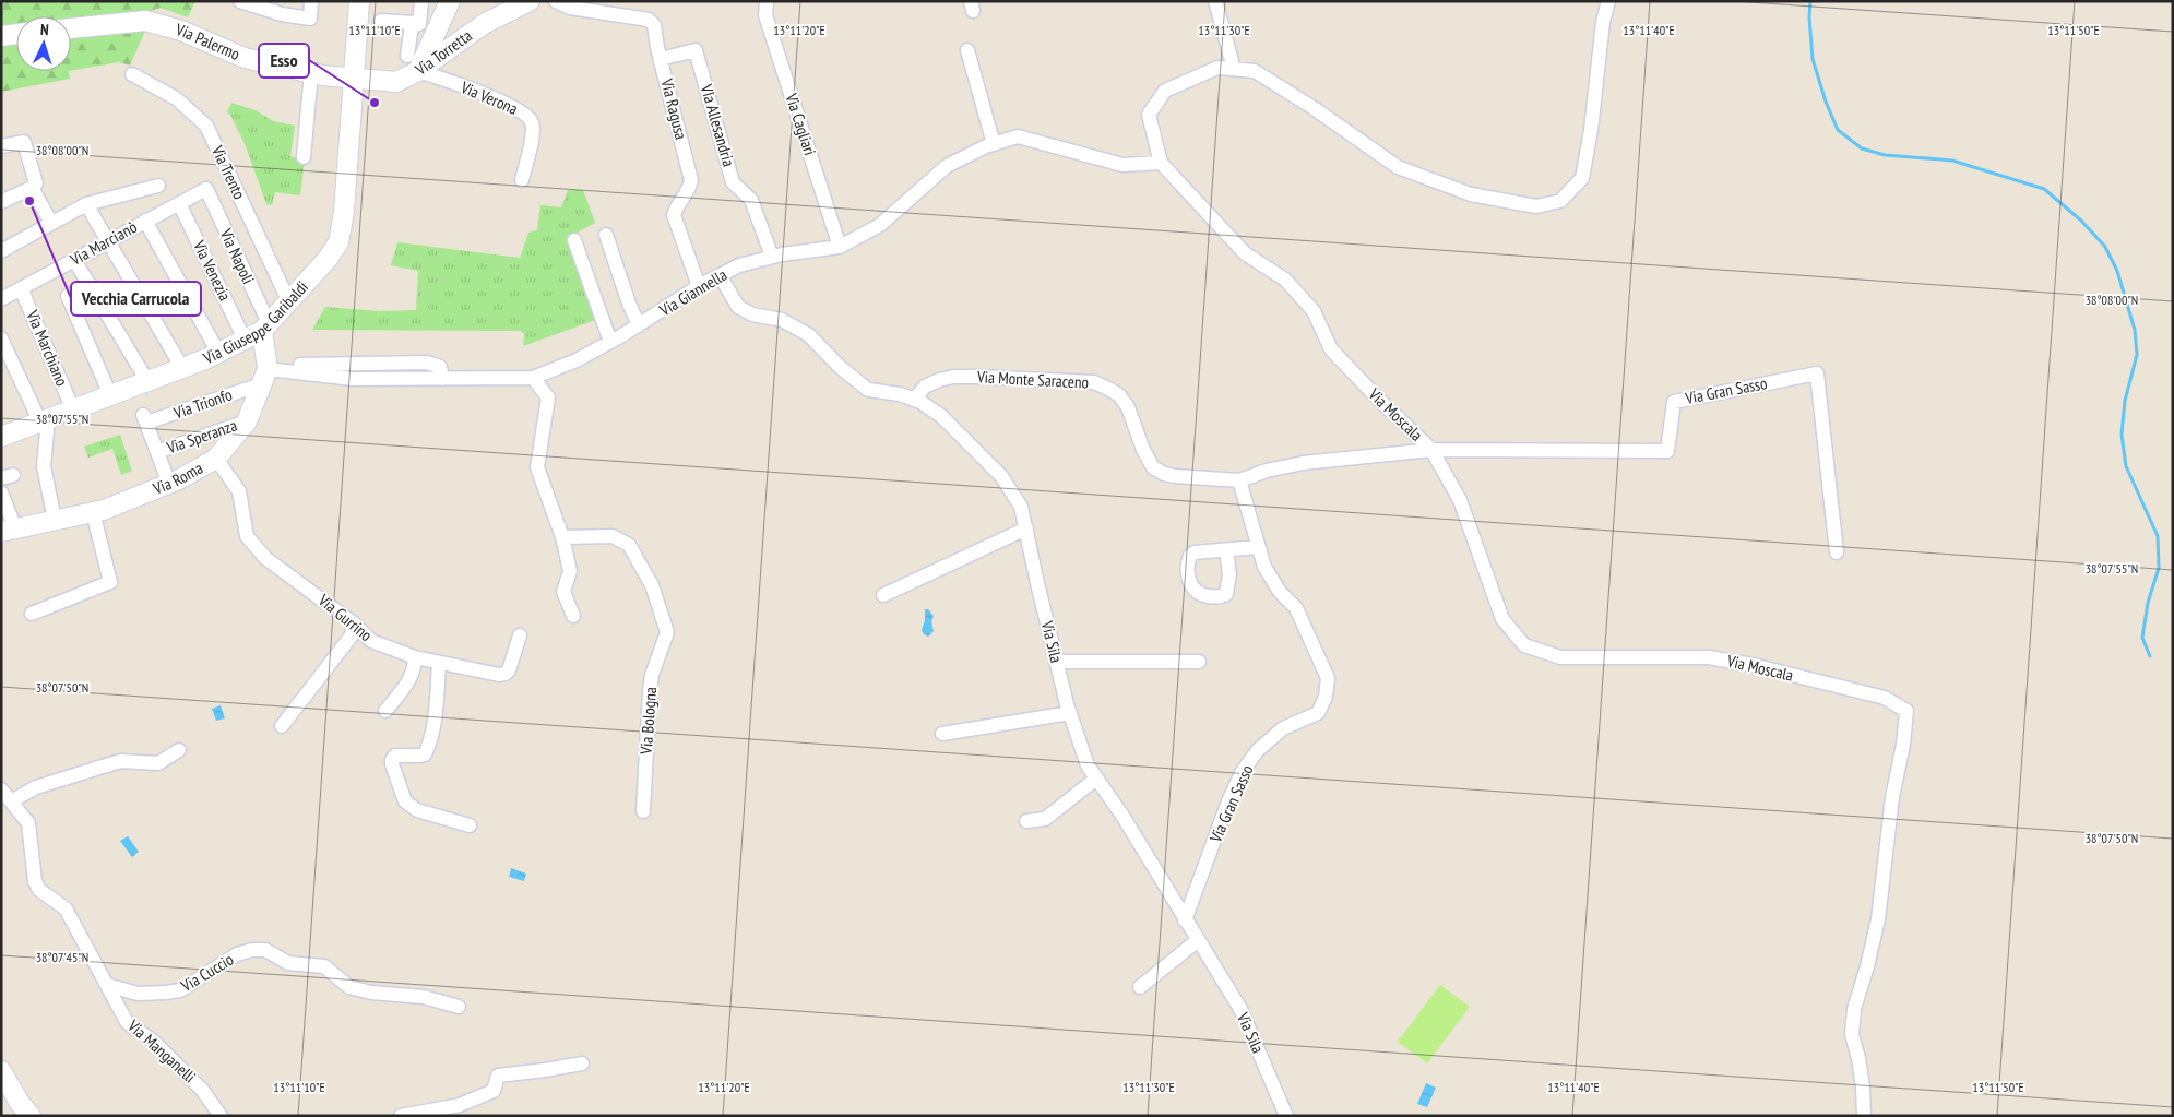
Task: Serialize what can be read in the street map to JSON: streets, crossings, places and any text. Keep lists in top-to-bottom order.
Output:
{
  "streets": {
    "street": [
      "Via Palermo",
      "Via Torretta",
      "Via Verona",
      "Via Ragusa",
      "Via Cagliari",
      "VIa Allesandria",
      "Via Trento",
      "Via Marcianò",
      "Via Napoli",
      "Via Venezia",
      "Via Giannella",
      "Via Giuseppe Garibaldi",
      "Via Marchiano",
      "Via Monte Saraceno",
      "Via Gran Sasso",
      "Via Trionfo",
      "Via Moscala",
      "Via Speranza",
      "Via Roma",
      "Via Gurrino",
      "Via Sila",
      "Via Bologna",
      "Via Cuccio",
      "Via Manganelli"
    ]
  },
  "crossings": [
    ["Via Palermo", "Via Torretta"],
    ["Via Palermo", "Via Giuseppe Garibaldi"],
    ["Via Torretta", "Via Verona"],
    ["Via Torretta", "Via Giuseppe Garibaldi"],
    ["Via Ragusa", "VIa Allesandria"],
    ["Via Ragusa", "Via Giannella"],
    ["Via Cagliari", "Via Giannella"],
    ["VIa Allesandria", "Via Giannella"],
    ["Via Trento", "Via Giuseppe Garibaldi"],
    ["Via Marcianò", "Via Napoli"],
    ["Via Marcianò", "Via Venezia"],
    ["Via Marcianò", "Via Marchiano"],
    ["Via Napoli", "Via Venezia"],
    ["Via Napoli", "Via Giuseppe Garibaldi"],
    ["Via Napoli", "Via Roma"],
    ["Via Venezia", "Via Giuseppe Garibaldi"],
    ["Via Venezia", "Via Roma"],
    ["Via Giannella", "Via Trionfo"],
    ["Via Giannella", "Via Moscala"],
    ["Via Giannella", "Via Roma"],
    ["Via Giannella", "Via Sila"],
    ["Via Giuseppe Garibaldi", "Via Marchiano"],
    ["Via Giuseppe Garibaldi", "Via Roma"],
    ["Via Monte Saraceno", "Via Gran Sasso"],
    ["Via Monte Saraceno", "Via Moscala"],
    ["Via Monte Saraceno", "Via Sila"],
    ["Via Gran Sasso", "Via Moscala"],
    ["Via Gran Sasso", "Via Sila"],
    ["Via Trionfo", "Via Speranza"],
    ["Via Trionfo", "Via Roma"],
    ["Via Speranza", "Via Roma"],
    ["Via Roma", "Via Gurrino"],
    ["Via Cuccio", "Via Manganelli"]
  ],
  "places": ["Esso", "Vecchia Carrucola"],
  "north": "top",
  "coordinates": [
    "13°11'10\"E",
    "13°11'20\"E",
    "13°11'30\"E",
    "13°11'40\"E",
    "13°11'50\"E",
    "38°08'00\"N",
    "38°07'55\"N",
    "38°07'50\"N",
    "38°07'45\"N"
  ]
}
